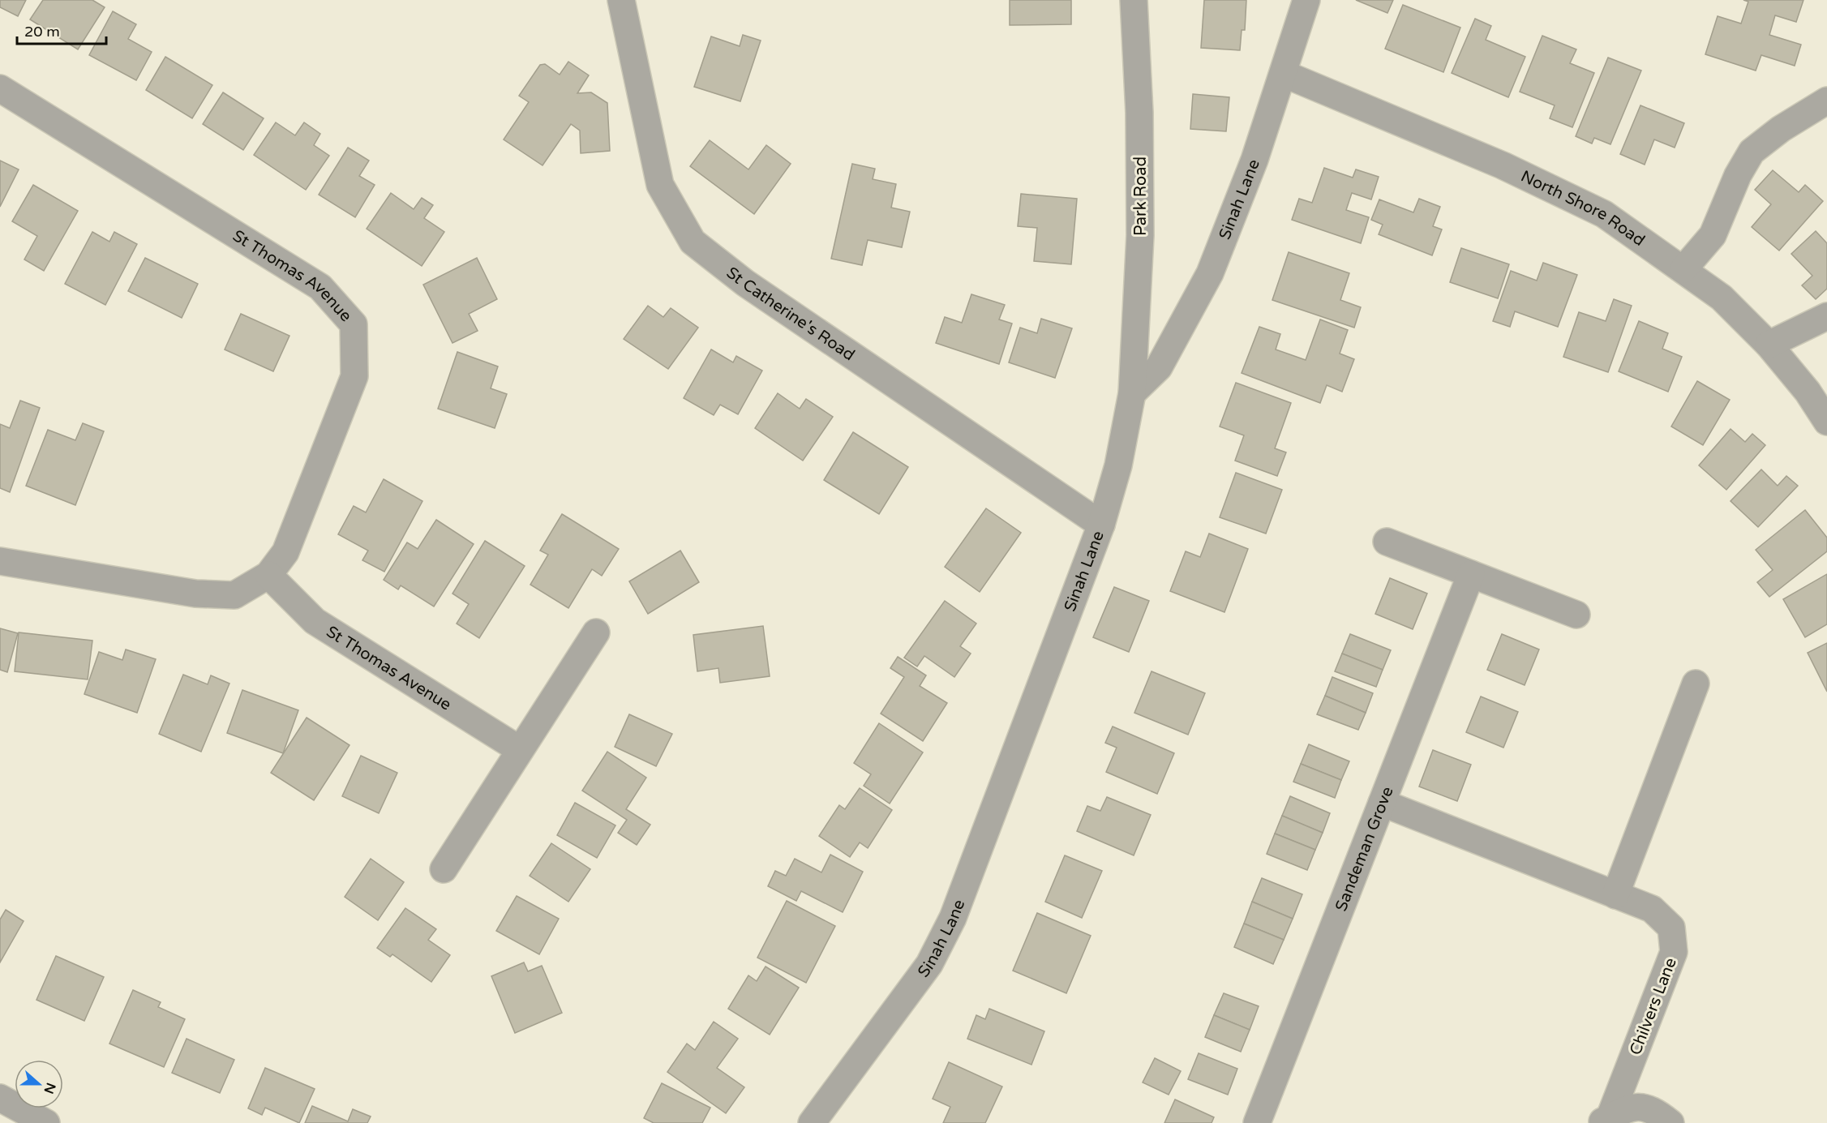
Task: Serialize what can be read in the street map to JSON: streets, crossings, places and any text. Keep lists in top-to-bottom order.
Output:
{
  "streets": {
    "street": [
      "Park Road",
      "Sinah Lane",
      "North Shore Road",
      "St Thomas Avenue",
      "St Catherine's Road",
      "Sandeman Grove",
      "Chilvers Lane"
    ]
  },
  "crossings": [
    ["Park Road", "Sinah Lane"],
    ["Sinah Lane", "North Shore Road"],
    ["Sinah Lane", "St Catherine's Road"],
    ["Sandeman Grove", "Chilvers Lane"]
  ],
  "scale_bar": "20 m",
  "north": "right"
}
